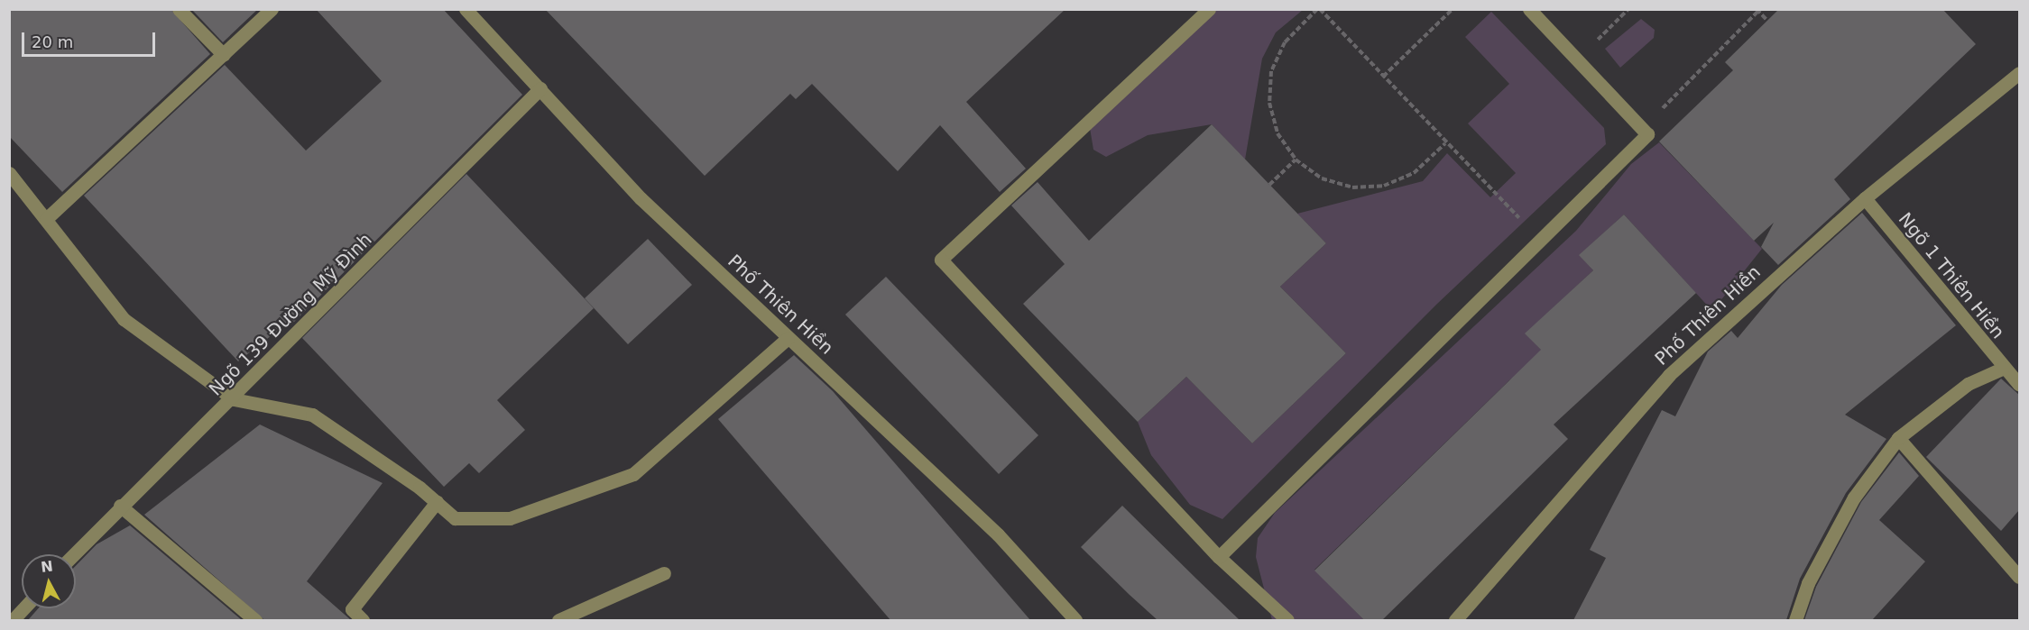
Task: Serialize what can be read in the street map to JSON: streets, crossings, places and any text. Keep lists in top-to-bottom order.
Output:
{
  "streets": {
    "street": ["Ngõ 1 Thiên Hiền", "Phố Thiên Hiền", "Ngõ 139 Đường Mỹ Đình"]
  },
  "crossings": [
    ["Ngõ 1 Thiên Hiền", "Phố Thiên Hiền"],
    ["Phố Thiên Hiền", "Ngõ 139 Đường Mỹ Đình"]
  ],
  "scale_bar": "20 m",
  "north": "top"
}
